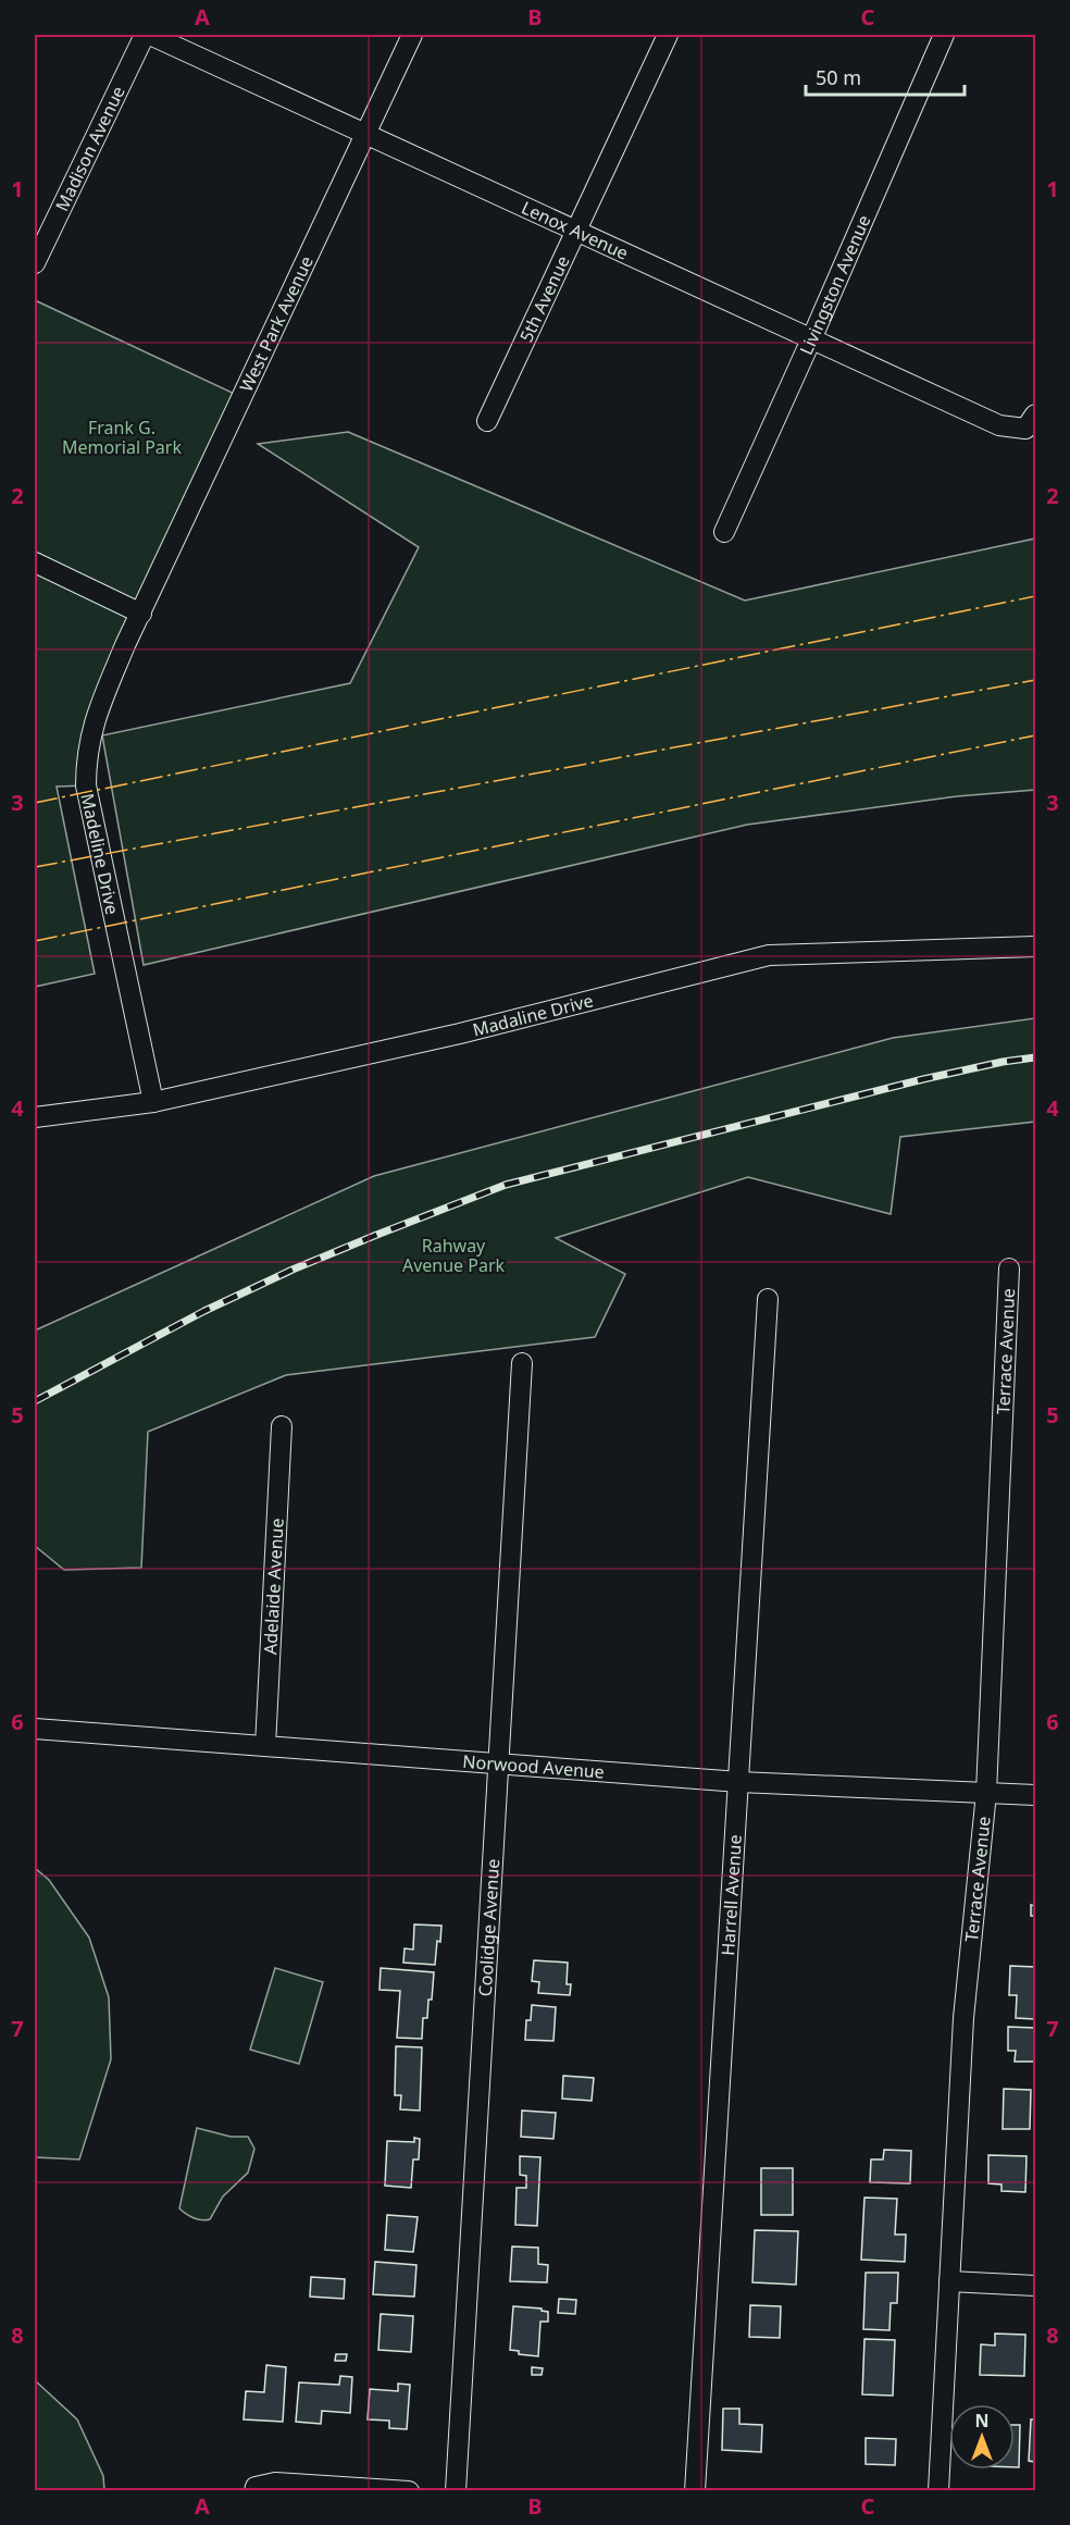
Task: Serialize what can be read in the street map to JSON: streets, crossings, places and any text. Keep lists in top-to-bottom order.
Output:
{
  "streets": {
    "street": [
      "Madison Avenue",
      "Lenox Avenue",
      "Livingston Avenue",
      "5th Avenue",
      "West Park Avenue",
      "Madeline Drive",
      "Madaline Drive",
      "Terrace Avenue",
      "Adelaide Avenue",
      "Norwood Avenue",
      "Harrell Avenue",
      "Coolidge Avenue"
    ]
  },
  "crossings": [
    ["Lenox Avenue", "Livingston Avenue"],
    ["Lenox Avenue", "5th Avenue"],
    ["Lenox Avenue", "West Park Avenue"],
    ["West Park Avenue", "Madeline Drive"],
    ["Madeline Drive", "Madaline Drive"],
    ["Terrace Avenue", "Norwood Avenue"],
    ["Adelaide Avenue", "Norwood Avenue"],
    ["Norwood Avenue", "Harrell Avenue"],
    ["Norwood Avenue", "Coolidge Avenue"]
  ],
  "parks": ["Frank G. Memorial Park", "Rahway Avenue Park"],
  "scale_bar": "50 m",
  "north": "top",
  "grid": {
    "columns": ["A", "B", "C"],
    "rows": [
      "1",
      "2",
      "3",
      "4",
      "5",
      "6",
      "7",
      "8"
    ]
  }
}
